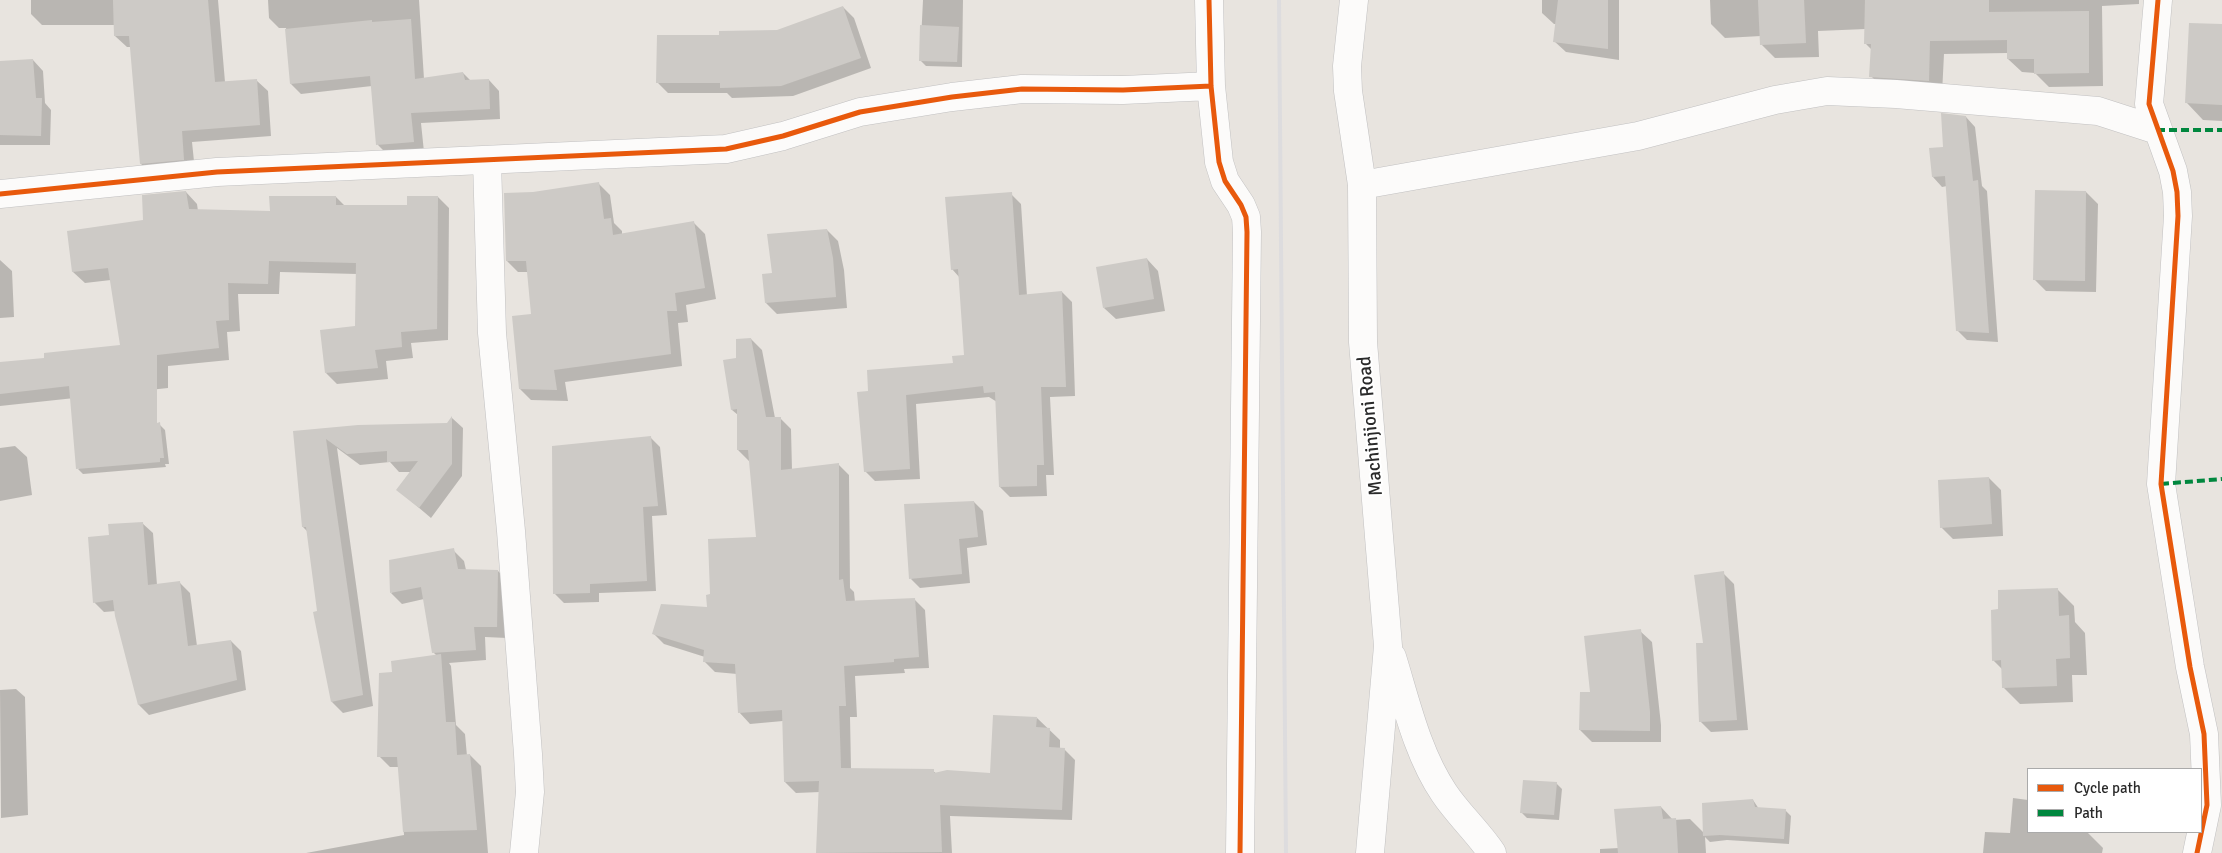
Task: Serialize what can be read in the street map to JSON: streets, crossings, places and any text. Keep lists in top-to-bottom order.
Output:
{
  "streets": {
    "street": ["Machinjioni Road"]
  },
  "legend": ["Cycle path", "Path"]
}
